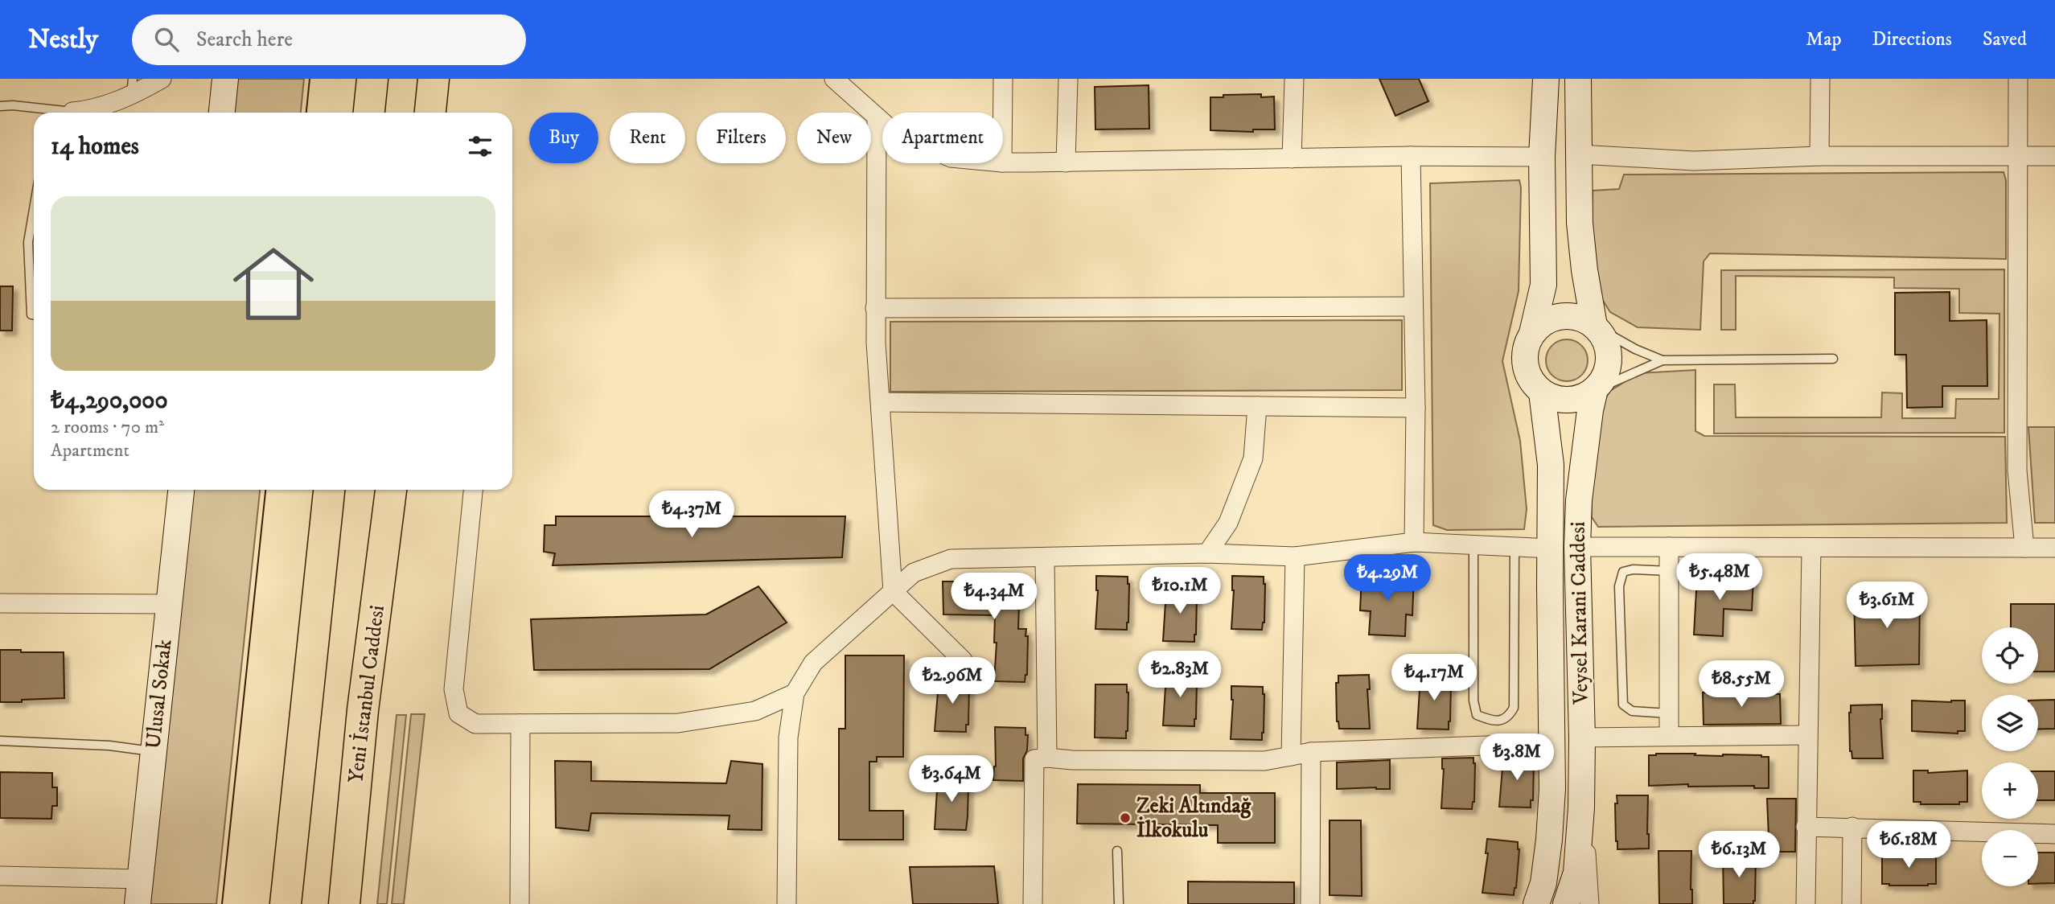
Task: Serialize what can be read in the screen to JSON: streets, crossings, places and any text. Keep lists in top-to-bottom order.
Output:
{
  "streets": {
    "highway": ["Yeni İstanbul Caddesi"],
    "main road": ["Veysel Karani Caddesi", "Ulusal Sokak"]
  },
  "places": ["Zeki Altındağ İlkokulu"],
  "page": {
    "header": "Nestly",
    "search": "Search here",
    "nav": ["Map", "Directions", "Saved"],
    "chip": [
      "Buy",
      "Rent",
      "Filters",
      "New",
      "Apartment"
    ],
    "heading": "14 homes",
    "list": [
      {
        "name": "₺4,290,000",
        "note": "2 rooms · 70 m² · Apartment"
      }
    ],
    "price": [
      "₺4.37M",
      "₺5.48M",
      "₺4.29M",
      "₺10.1M",
      "₺4.34M",
      "₺3.61M",
      "₺2.83M",
      "₺4.17M",
      "₺2.96M",
      "₺8.55M",
      "₺3.8M",
      "₺3.64M",
      "₺6.18M",
      "₺6.13M"
    ],
    "map_buttons": ["+", "−"]
  }
}
